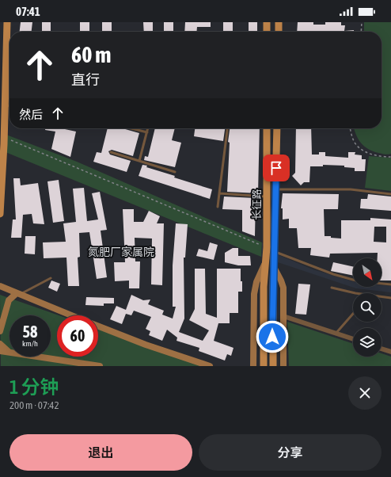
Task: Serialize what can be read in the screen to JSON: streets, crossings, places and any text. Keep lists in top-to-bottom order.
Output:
{
  "streets": {
    "main road": ["长征路"]
  },
  "districts": ["氮肥厂家属院"],
  "north": "bottom right",
  "page": {
    "status": "07:41",
    "turn": ["60 m", "直行"],
    "then": "然后",
    "speed": "58 km/h",
    "limit": "60",
    "heading": ["1 分钟", "200 m · 07:42"],
    "buttons": ["退出", "分享"]
  }
}
